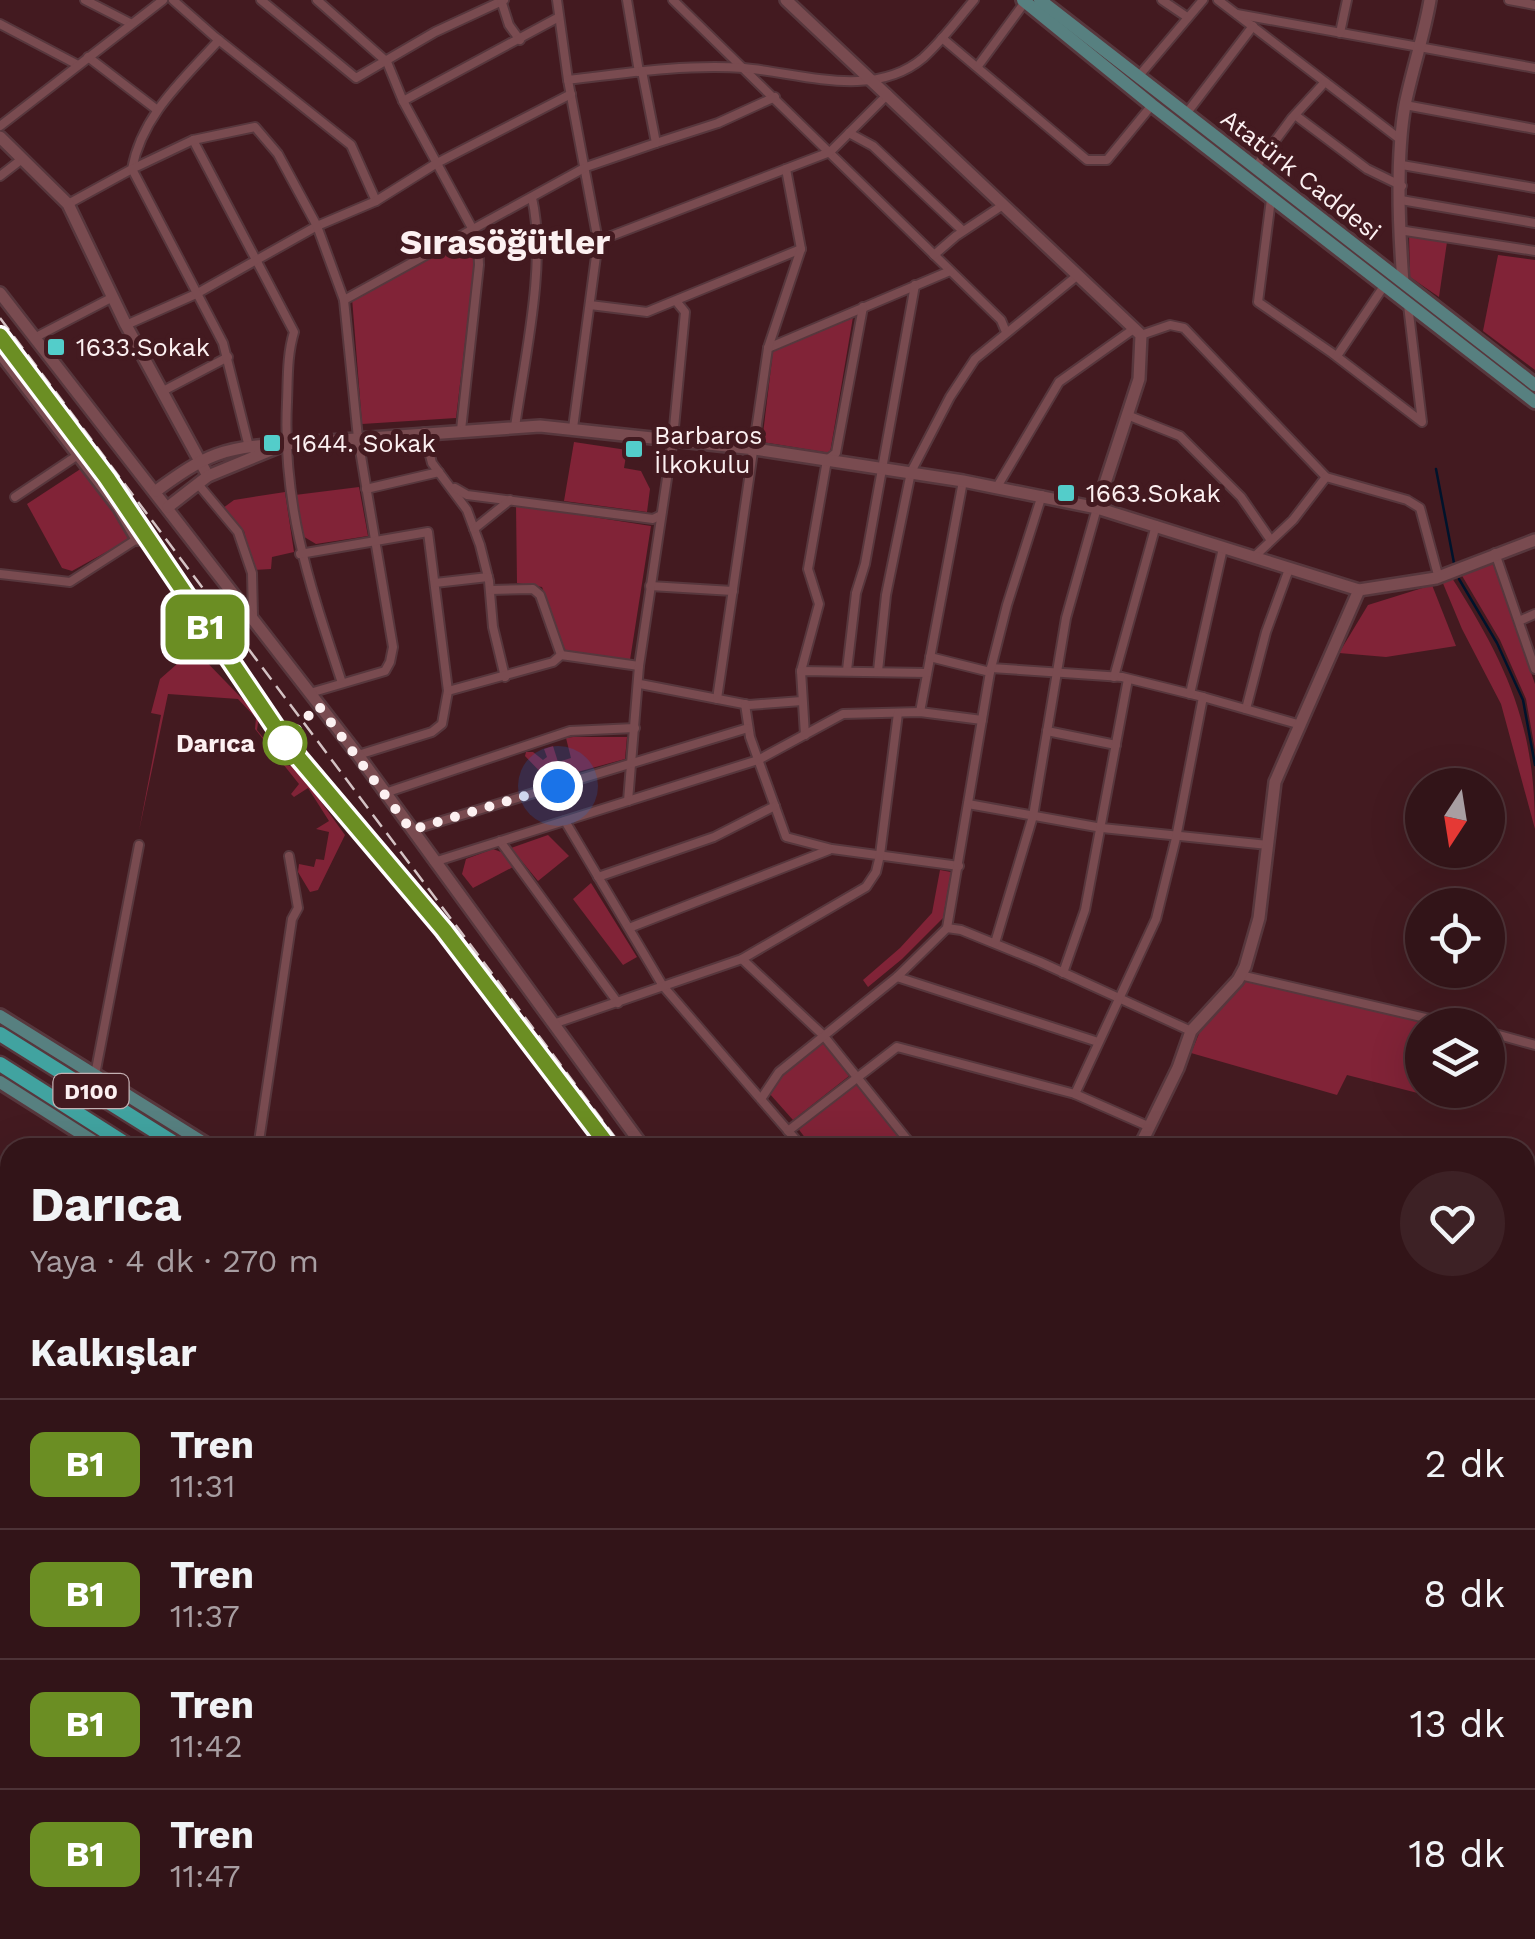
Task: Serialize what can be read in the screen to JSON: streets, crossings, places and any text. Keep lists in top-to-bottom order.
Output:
{
  "streets": {
    "highway": ["D100"],
    "main road": ["Atatürk Caddesi"]
  },
  "districts": ["Sırasöğütler"],
  "places": {
    "transit": [
      "1633.Sokak",
      "1644. Sokak",
      "Barbaros İlkokulu",
      "1663.Sokak"
    ],
    "other": ["Darıca"]
  },
  "north": "bottom",
  "page": {
    "on_map": "B1",
    "heading": [
      ["Darıca", "Yaya · 4 dk · 270 m"],
      "Kalkışlar"
    ],
    "list": [
      {
        "mark": "B1",
        "name": "Tren",
        "note": "11:31",
        "value": "2 dk"
      },
      {
        "mark": "B1",
        "name": "Tren",
        "note": "11:37",
        "value": "8 dk"
      },
      {
        "mark": "B1",
        "name": "Tren",
        "note": "11:42",
        "value": "13 dk"
      },
      {
        "mark": "B1",
        "name": "Tren",
        "note": "11:47",
        "value": "18 dk"
      }
    ]
  }
}
